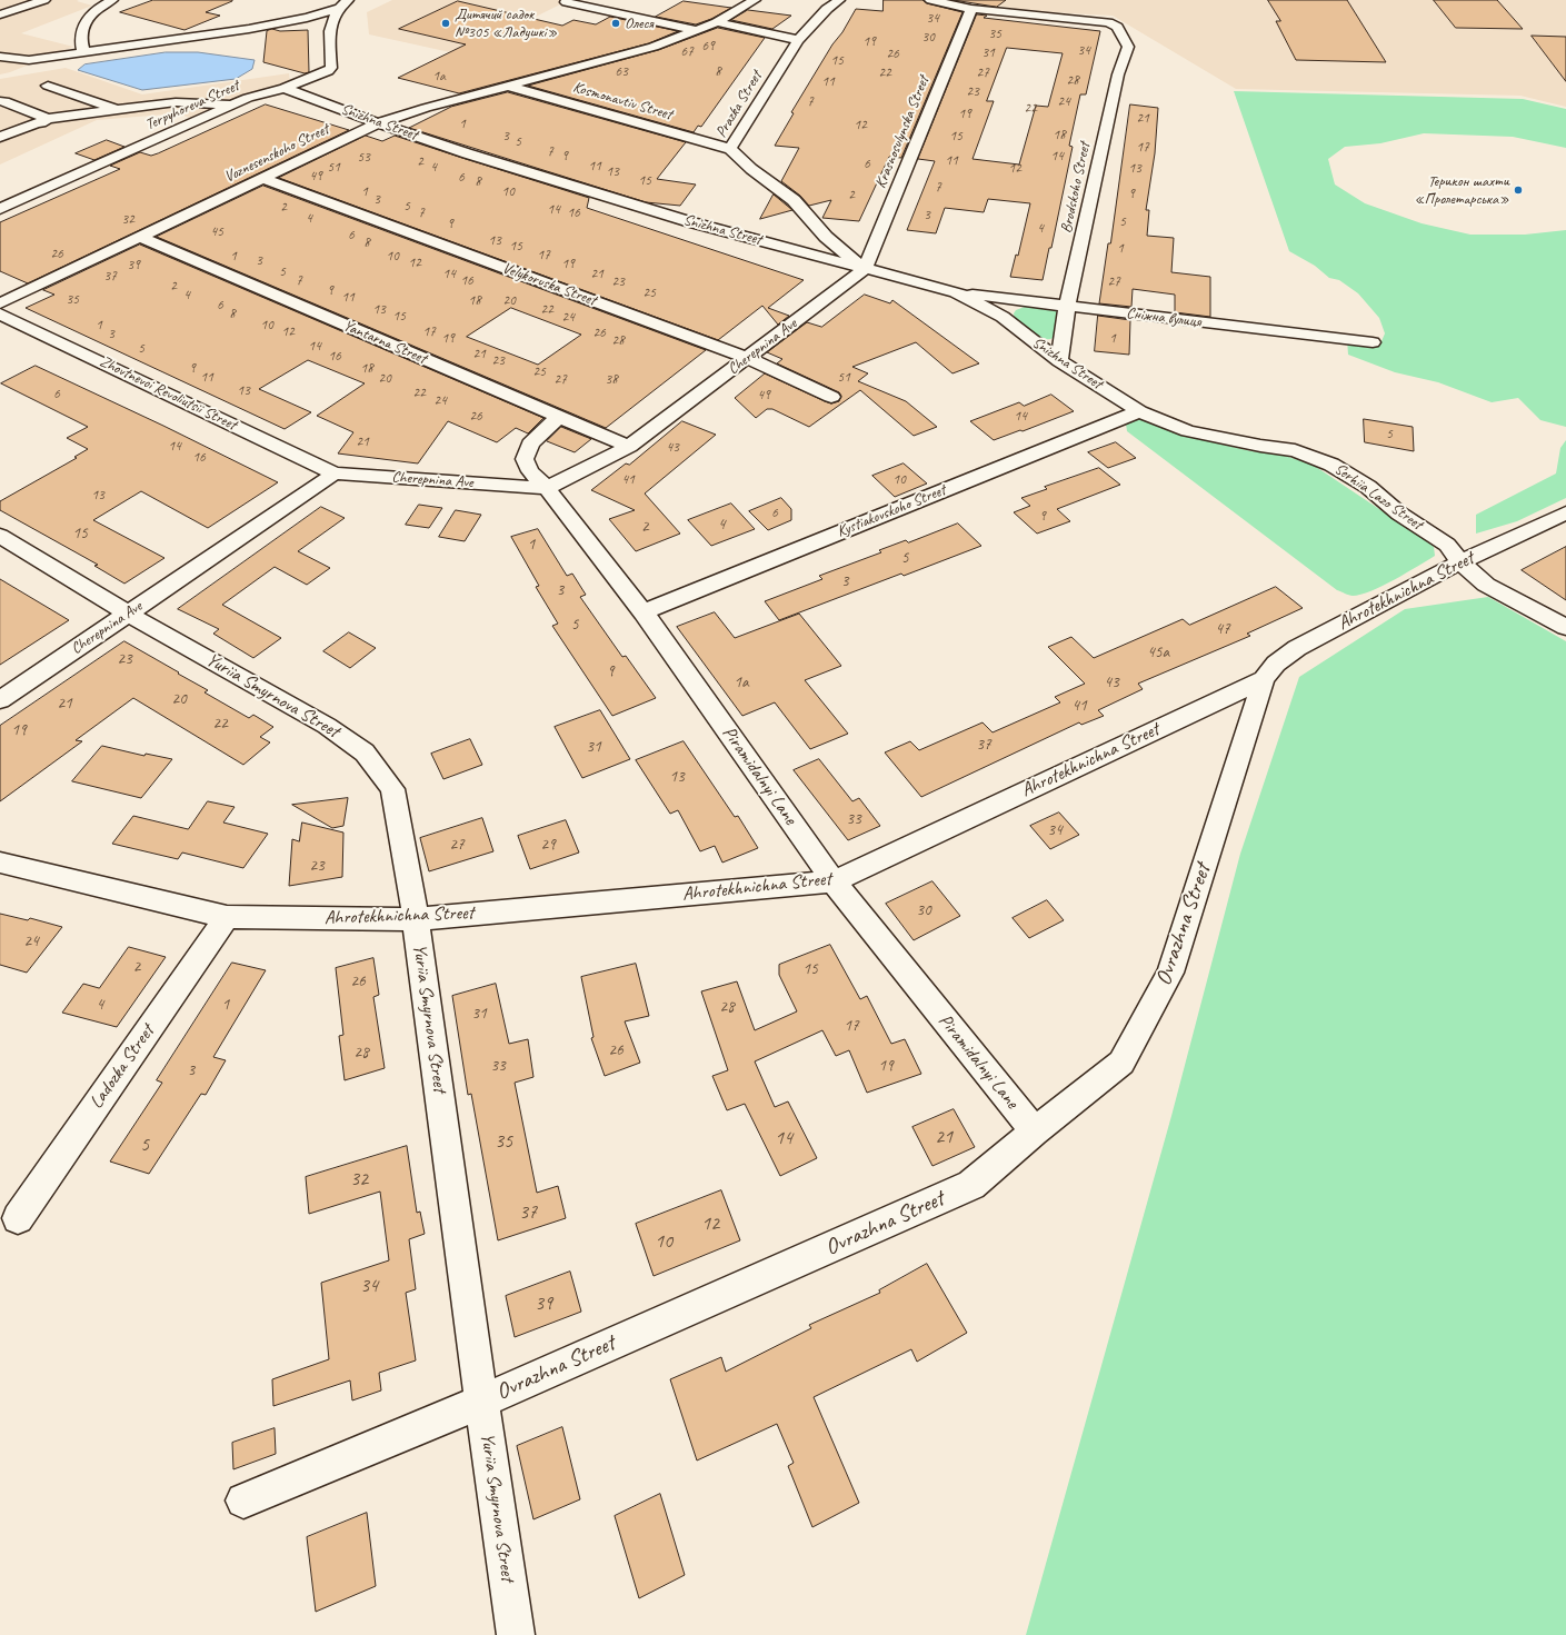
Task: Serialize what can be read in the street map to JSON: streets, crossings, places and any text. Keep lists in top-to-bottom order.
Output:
{
  "streets": {
    "street": [
      "Kosmonavtiv Street",
      "Prazka Street",
      "Terpyhoreva Street",
      "Snizhna Street",
      "Krasnosulynska Street",
      "Voznesenskoho Street",
      "Brodskoho Street",
      "Velykoruska Street",
      "Сніжна вулиця",
      "Yantarna Street",
      "Cherepnina Ave",
      "Zhovtnevoi Revoliutsii Street",
      "Serhiia Lazo Street",
      "Kystiakovskoho Street",
      "Ahrotekhnichna Street",
      "Yuriia Smyrnova Street",
      "Piramidalnyi Lane",
      "Ovrazhna Street",
      "Ladozka Street"
    ]
  },
  "crossings": [
    ["Kosmonavtiv Street", "Prazka Street"],
    ["Kosmonavtiv Street", "Voznesenskoho Street"],
    ["Prazka Street", "Snizhna Street"],
    ["Prazka Street", "Krasnosulynska Street"],
    ["Prazka Street", "Cherepnina Ave"],
    ["Terpyhoreva Street", "Snizhna Street"],
    ["Snizhna Street", "Krasnosulynska Street"],
    ["Snizhna Street", "Voznesenskoho Street"],
    ["Snizhna Street", "Brodskoho Street"],
    ["Snizhna Street", "Сніжна вулиця"],
    ["Snizhna Street", "Cherepnina Ave"],
    ["Snizhna Street", "Serhiia Lazo Street"],
    ["Snizhna Street", "Kystiakovskoho Street"],
    ["Krasnosulynska Street", "Brodskoho Street"],
    ["Krasnosulynska Street", "Cherepnina Ave"],
    ["Voznesenskoho Street", "Velykoruska Street"],
    ["Voznesenskoho Street", "Yantarna Street"],
    ["Brodskoho Street", "Сніжна вулиця"],
    ["Velykoruska Street", "Cherepnina Ave"],
    ["Yantarna Street", "Cherepnina Ave"],
    ["Yantarna Street", "Piramidalnyi Lane"],
    ["Cherepnina Ave", "Zhovtnevoi Revoliutsii Street"],
    ["Cherepnina Ave", "Yuriia Smyrnova Street"],
    ["Cherepnina Ave", "Piramidalnyi Lane"],
    ["Serhiia Lazo Street", "Kystiakovskoho Street"],
    ["Serhiia Lazo Street", "Ahrotekhnichna Street"],
    ["Kystiakovskoho Street", "Piramidalnyi Lane"],
    ["Ahrotekhnichna Street", "Yuriia Smyrnova Street"],
    ["Ahrotekhnichna Street", "Piramidalnyi Lane"],
    ["Ahrotekhnichna Street", "Ovrazhna Street"],
    ["Ahrotekhnichna Street", "Ladozka Street"],
    ["Yuriia Smyrnova Street", "Ovrazhna Street"],
    ["Piramidalnyi Lane", "Ovrazhna Street"]
  ],
  "places": ["Дитячий садок №305 «Ладушкі»", "Олеся", "Терикон шахти «Пролетарська»"],
  "house_numbers": [
    "34",
    "35",
    "30",
    "19",
    "69",
    "34",
    "67",
    "31",
    "26",
    "15",
    "63",
    "8",
    "22",
    "27",
    "1а",
    "28",
    "11",
    "23",
    "7",
    "24",
    "22",
    "19",
    "21",
    "1",
    "12",
    "18",
    "3",
    "15",
    "5",
    "17",
    "7",
    "9",
    "14",
    "53",
    "11",
    "2",
    "6",
    "11",
    "51",
    "4",
    "12",
    "13",
    "13",
    "49",
    "6",
    "15",
    "8",
    "7",
    "1",
    "10",
    "9",
    "2",
    "3",
    "5",
    "2",
    "14",
    "7",
    "16",
    "3",
    "4",
    "32",
    "5",
    "9",
    "4",
    "45",
    "6",
    "13",
    "8",
    "15",
    "1",
    "26",
    "17",
    "1",
    "10",
    "3",
    "12",
    "19",
    "39",
    "5",
    "14",
    "21",
    "37",
    "7",
    "16",
    "23",
    "27",
    "2",
    "9",
    "25",
    "4",
    "11",
    "35",
    "18",
    "20",
    "6",
    "13",
    "22",
    "8",
    "15",
    "24",
    "1",
    "10",
    "12",
    "17",
    "26",
    "3",
    "19",
    "1",
    "28",
    "14",
    "5",
    "21",
    "16",
    "23",
    "9",
    "18",
    "25",
    "11",
    "51",
    "20",
    "27",
    "38",
    "13",
    "22",
    "6",
    "49",
    "24",
    "26",
    "14",
    "5",
    "21",
    "14",
    "43",
    "16",
    "41",
    "10",
    "13",
    "6",
    "9",
    "4",
    "2",
    "15",
    "1",
    "5",
    "3",
    "3",
    "5",
    "47",
    "45а",
    "23",
    "9",
    "1а",
    "43",
    "20",
    "21",
    "41",
    "22",
    "19",
    "37",
    "31",
    "13",
    "33",
    "34",
    "27",
    "29",
    "23",
    "30",
    "24",
    "2",
    "15",
    "26",
    "4",
    "1",
    "28",
    "31",
    "17",
    "26",
    "28",
    "33",
    "19",
    "3",
    "21",
    "14",
    "35",
    "5",
    "32",
    "37",
    "12",
    "10",
    "34",
    "39"
  ]
}
